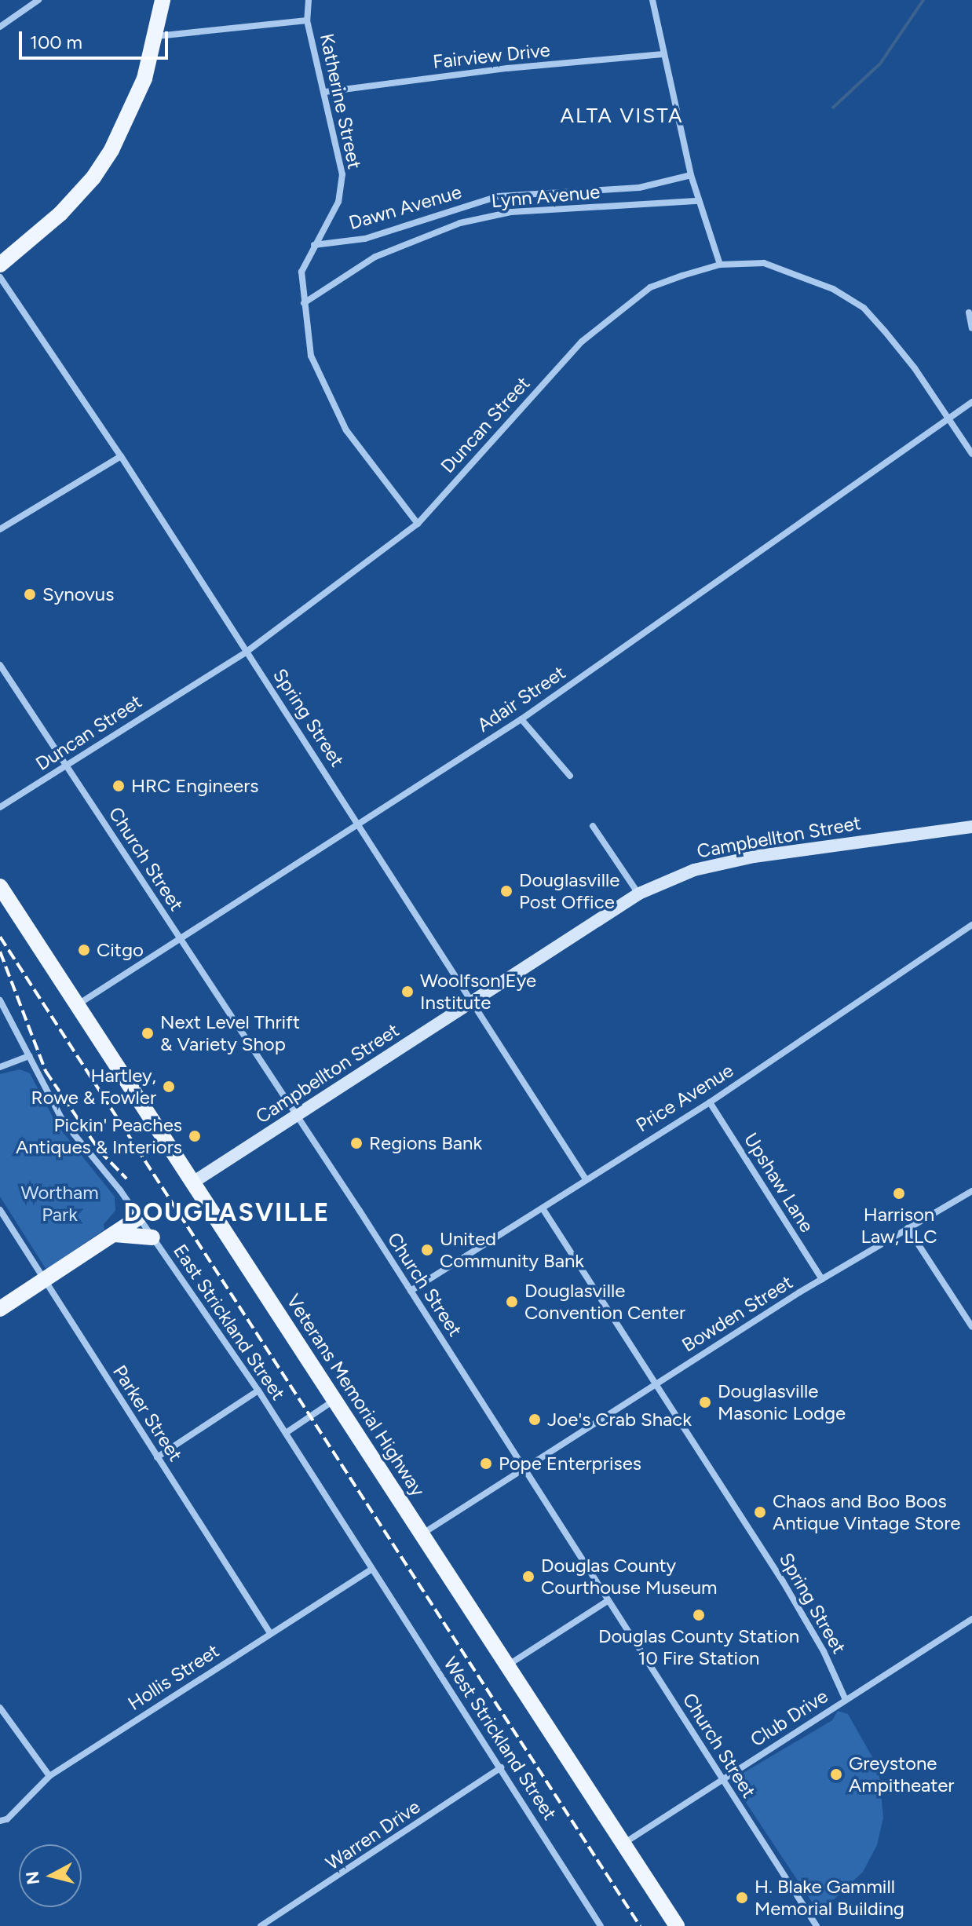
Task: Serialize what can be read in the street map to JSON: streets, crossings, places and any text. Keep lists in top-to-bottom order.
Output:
{
  "streets": {
    "main road": ["Campbellton Street", "Veterans Memorial Highway"],
    "street": [
      "Fairview Drive",
      "Katherine Street",
      "Lynn Avenue",
      "Dawn Avenue",
      "Duncan Street",
      "Adair Street",
      "Spring Street",
      "Church Street",
      "Price Avenue",
      "Upshaw Lane",
      "Bowden Street",
      "East Strickland Street",
      "Parker Street",
      "Hollis Street",
      "Club Drive",
      "West Strickland Street",
      "Warren Drive"
    ]
  },
  "crossings": [
    ["Fairview Drive", "Katherine Street"],
    ["Katherine Street", "Lynn Avenue"],
    ["Katherine Street", "Dawn Avenue"],
    ["Katherine Street", "Duncan Street"],
    ["Duncan Street", "Adair Street"],
    ["Duncan Street", "Spring Street"],
    ["Duncan Street", "Church Street"],
    ["Adair Street", "Spring Street"],
    ["Adair Street", "Church Street"],
    ["Adair Street", "Veterans Memorial Highway"],
    ["Spring Street", "Campbellton Street"],
    ["Spring Street", "Price Avenue"],
    ["Spring Street", "Bowden Street"],
    ["Spring Street", "Club Drive"],
    ["Campbellton Street", "Church Street"],
    ["Campbellton Street", "Veterans Memorial Highway"],
    ["Church Street", "Price Avenue"],
    ["Church Street", "Bowden Street"],
    ["Church Street", "Club Drive"],
    ["Price Avenue", "Upshaw Lane"],
    ["Upshaw Lane", "Bowden Street"],
    ["Bowden Street", "Veterans Memorial Highway"],
    ["East Strickland Street", "Hollis Street"],
    ["East Strickland Street", "West Strickland Street"],
    ["Veterans Memorial Highway", "Club Drive"],
    ["Parker Street", "Hollis Street"],
    ["Hollis Street", "West Strickland Street"],
    ["West Strickland Street", "Warren Drive"]
  ],
  "districts": ["ALTA VISTA", "DOUGLASVILLE"],
  "parks": ["Wortham Park"],
  "places": [
    "Synovus",
    "HRC Engineers",
    "Douglasville Post Office",
    "Citgo",
    "Woolfson Eye Institute",
    "Next Level Thrift & Variety Shop",
    "Hartley, Rowe & Fowler",
    "Pickin' Peaches Antiques & Interiors",
    "Regions Bank",
    "Harrison Law, LLC",
    "United Community Bank",
    "Douglasville Convention Center",
    "Douglasville Masonic Lodge",
    "Joe's Crab Shack",
    "Pope Enterprises",
    "Chaos and Boo Boos Antique Vintage Store",
    "Douglas County Courthouse Museum",
    "Douglas County Station 10 Fire Station",
    "Greystone Ampitheater",
    "H. Blake Gammill Memorial Building"
  ],
  "scale_bar": "100 m",
  "north": "left"
}
